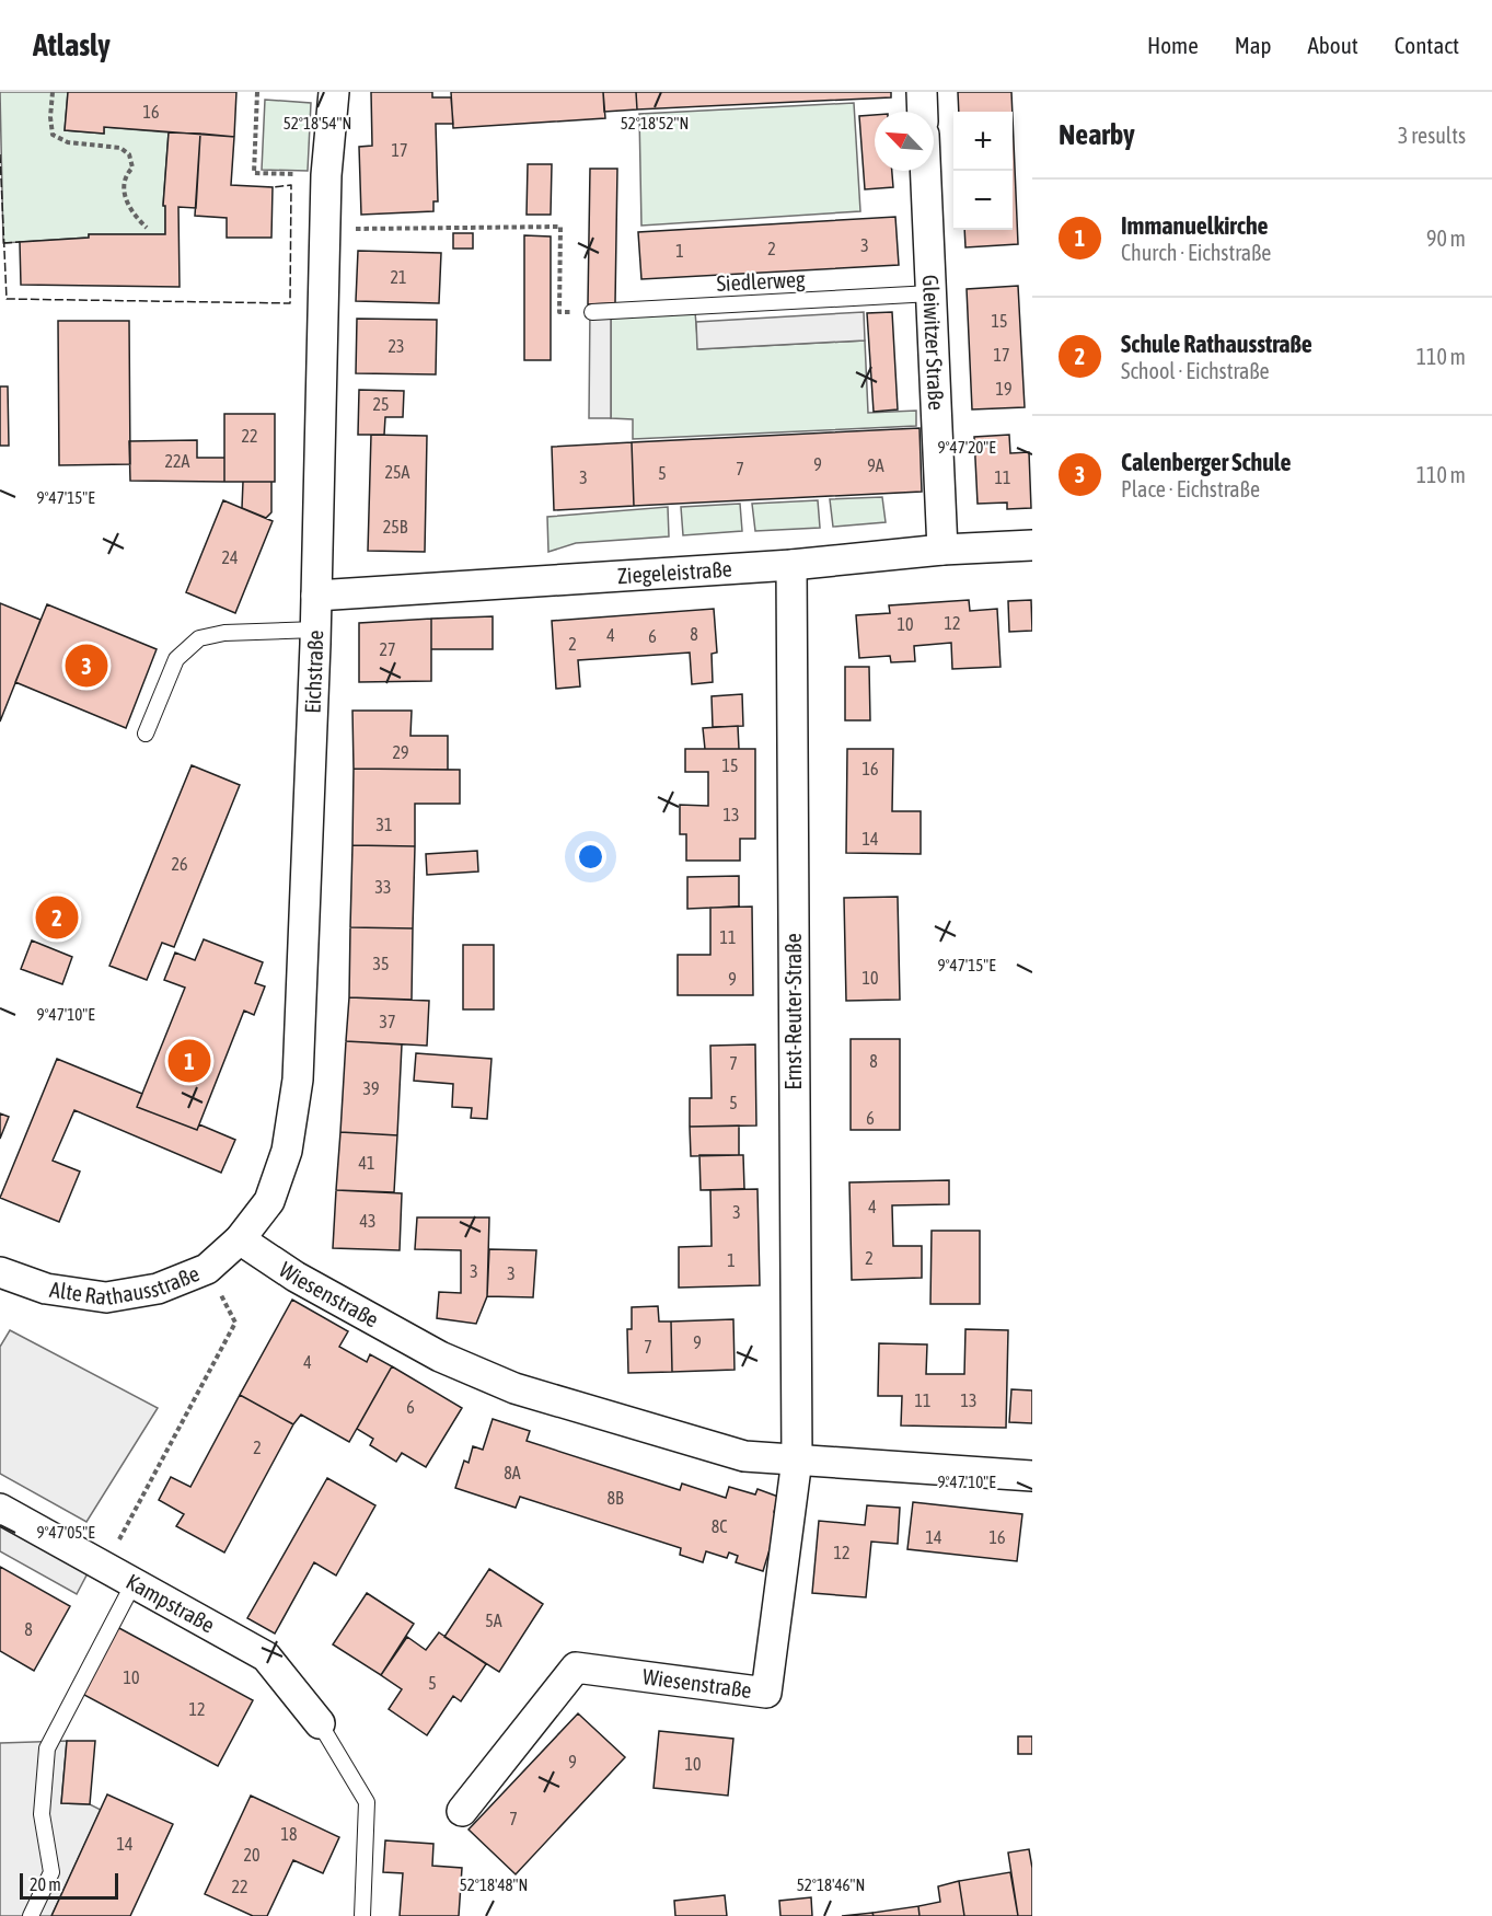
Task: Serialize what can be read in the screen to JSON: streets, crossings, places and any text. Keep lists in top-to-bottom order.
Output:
{
  "streets": {
    "street": [
      "Gleiwitzer Straße",
      "Ziegeleistraße",
      "Eichstraße",
      "Ernst-Reuter-Straße",
      "Alte Rathausstraße",
      "Wiesenstraße",
      "Kampstraße"
    ],
    "lane": ["Siedlerweg"]
  },
  "crossings": [
    ["Siedlerweg", "Gleiwitzer Straße"],
    ["Gleiwitzer Straße", "Ziegeleistraße"],
    ["Ziegeleistraße", "Eichstraße"],
    ["Ziegeleistraße", "Ernst-Reuter-Straße"],
    ["Eichstraße", "Alte Rathausstraße"],
    ["Eichstraße", "Wiesenstraße"],
    ["Ernst-Reuter-Straße", "Wiesenstraße"],
    ["Alte Rathausstraße", "Wiesenstraße"]
  ],
  "house_numbers": [
    "16",
    "17",
    "3",
    "2",
    "1",
    "21",
    "15",
    "23",
    "17",
    "19",
    "25",
    "22",
    "22A",
    "9",
    "9A",
    "7",
    "25A",
    "5",
    "3",
    "11",
    "25B",
    "24",
    "12",
    "10",
    "8",
    "4",
    "6",
    "2",
    "27",
    "29",
    "15",
    "16",
    "13",
    "31",
    "14",
    "26",
    "33",
    "11",
    "35",
    "10",
    "9",
    "37",
    "8",
    "7",
    "39",
    "5",
    "6",
    "41",
    "4",
    "3",
    "43",
    "2",
    "1",
    "3",
    "3",
    "9",
    "7",
    "4",
    "11",
    "13",
    "6",
    "2",
    "8A",
    "8B",
    "8C",
    "14",
    "16",
    "12",
    "5A",
    "8",
    "10",
    "5",
    "12",
    "9",
    "10",
    "7",
    "18",
    "14",
    "20",
    "22"
  ],
  "scale_bar": "20 m",
  "north": "top left",
  "page": {
    "header": "Atlasly",
    "nav": [
      "Home",
      "Map",
      "About",
      "Contact"
    ],
    "heading": ["Nearby", "3 results"],
    "map_buttons": ["+", "−"],
    "list": [
      {
        "mark": "1",
        "name": "Immanuelkirche",
        "note": "Church · Eichstraße",
        "value": "90 m"
      },
      {
        "mark": "2",
        "name": "Schule Rathausstraße",
        "note": "School · Eichstraße",
        "value": "110 m"
      },
      {
        "mark": "3",
        "name": "Calenberger Schule",
        "note": "Place · Eichstraße",
        "value": "110 m"
      }
    ],
    "pins": ["3", "2", "1"],
    "scale": "20 m"
  },
  "coordinates": [
    "52°18'54\"N",
    "52°18'52\"N",
    "9°47'20\"E",
    "9°47'15\"E",
    "9°47'10\"E",
    "9°47'05\"E",
    "52°18'48\"N",
    "52°18'46\"N"
  ]
}
